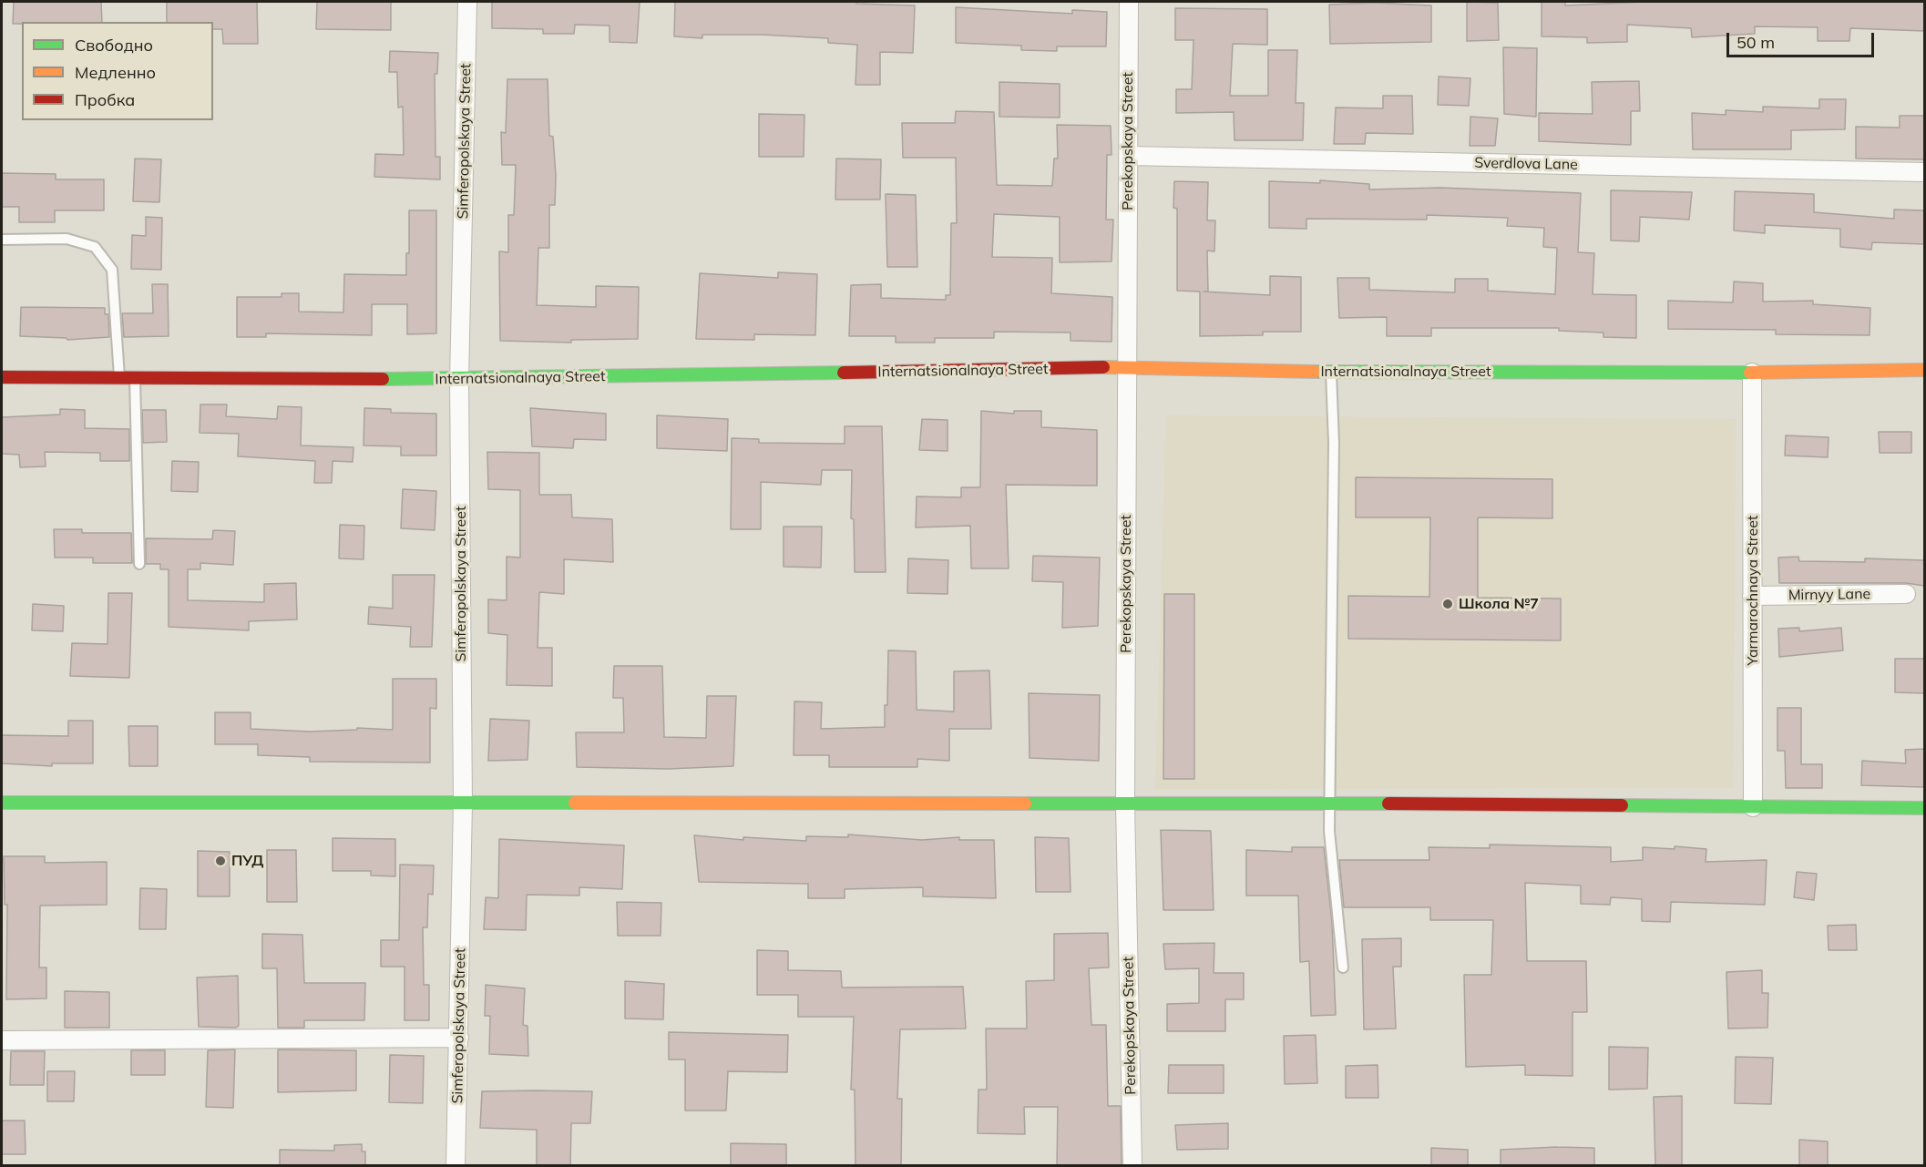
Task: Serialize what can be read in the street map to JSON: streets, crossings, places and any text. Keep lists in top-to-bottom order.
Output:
{
  "streets": {
    "street": [
      "Simferopolskaya Street",
      "Perekopskaya Street",
      "Sverdlova Lane",
      "Internatsionalnaya Street",
      "Yarmarochnaya Street",
      "Mirnyy Lane"
    ]
  },
  "crossings": [
    ["Simferopolskaya Street", "Internatsionalnaya Street"],
    ["Perekopskaya Street", "Sverdlova Lane"],
    ["Perekopskaya Street", "Internatsionalnaya Street"],
    ["Internatsionalnaya Street", "Yarmarochnaya Street"],
    ["Yarmarochnaya Street", "Mirnyy Lane"]
  ],
  "places": ["Школа №7", "ПУД"],
  "legend": ["Свободно", "Медленно", "Пробка"],
  "scale_bar": "50 m"
}
